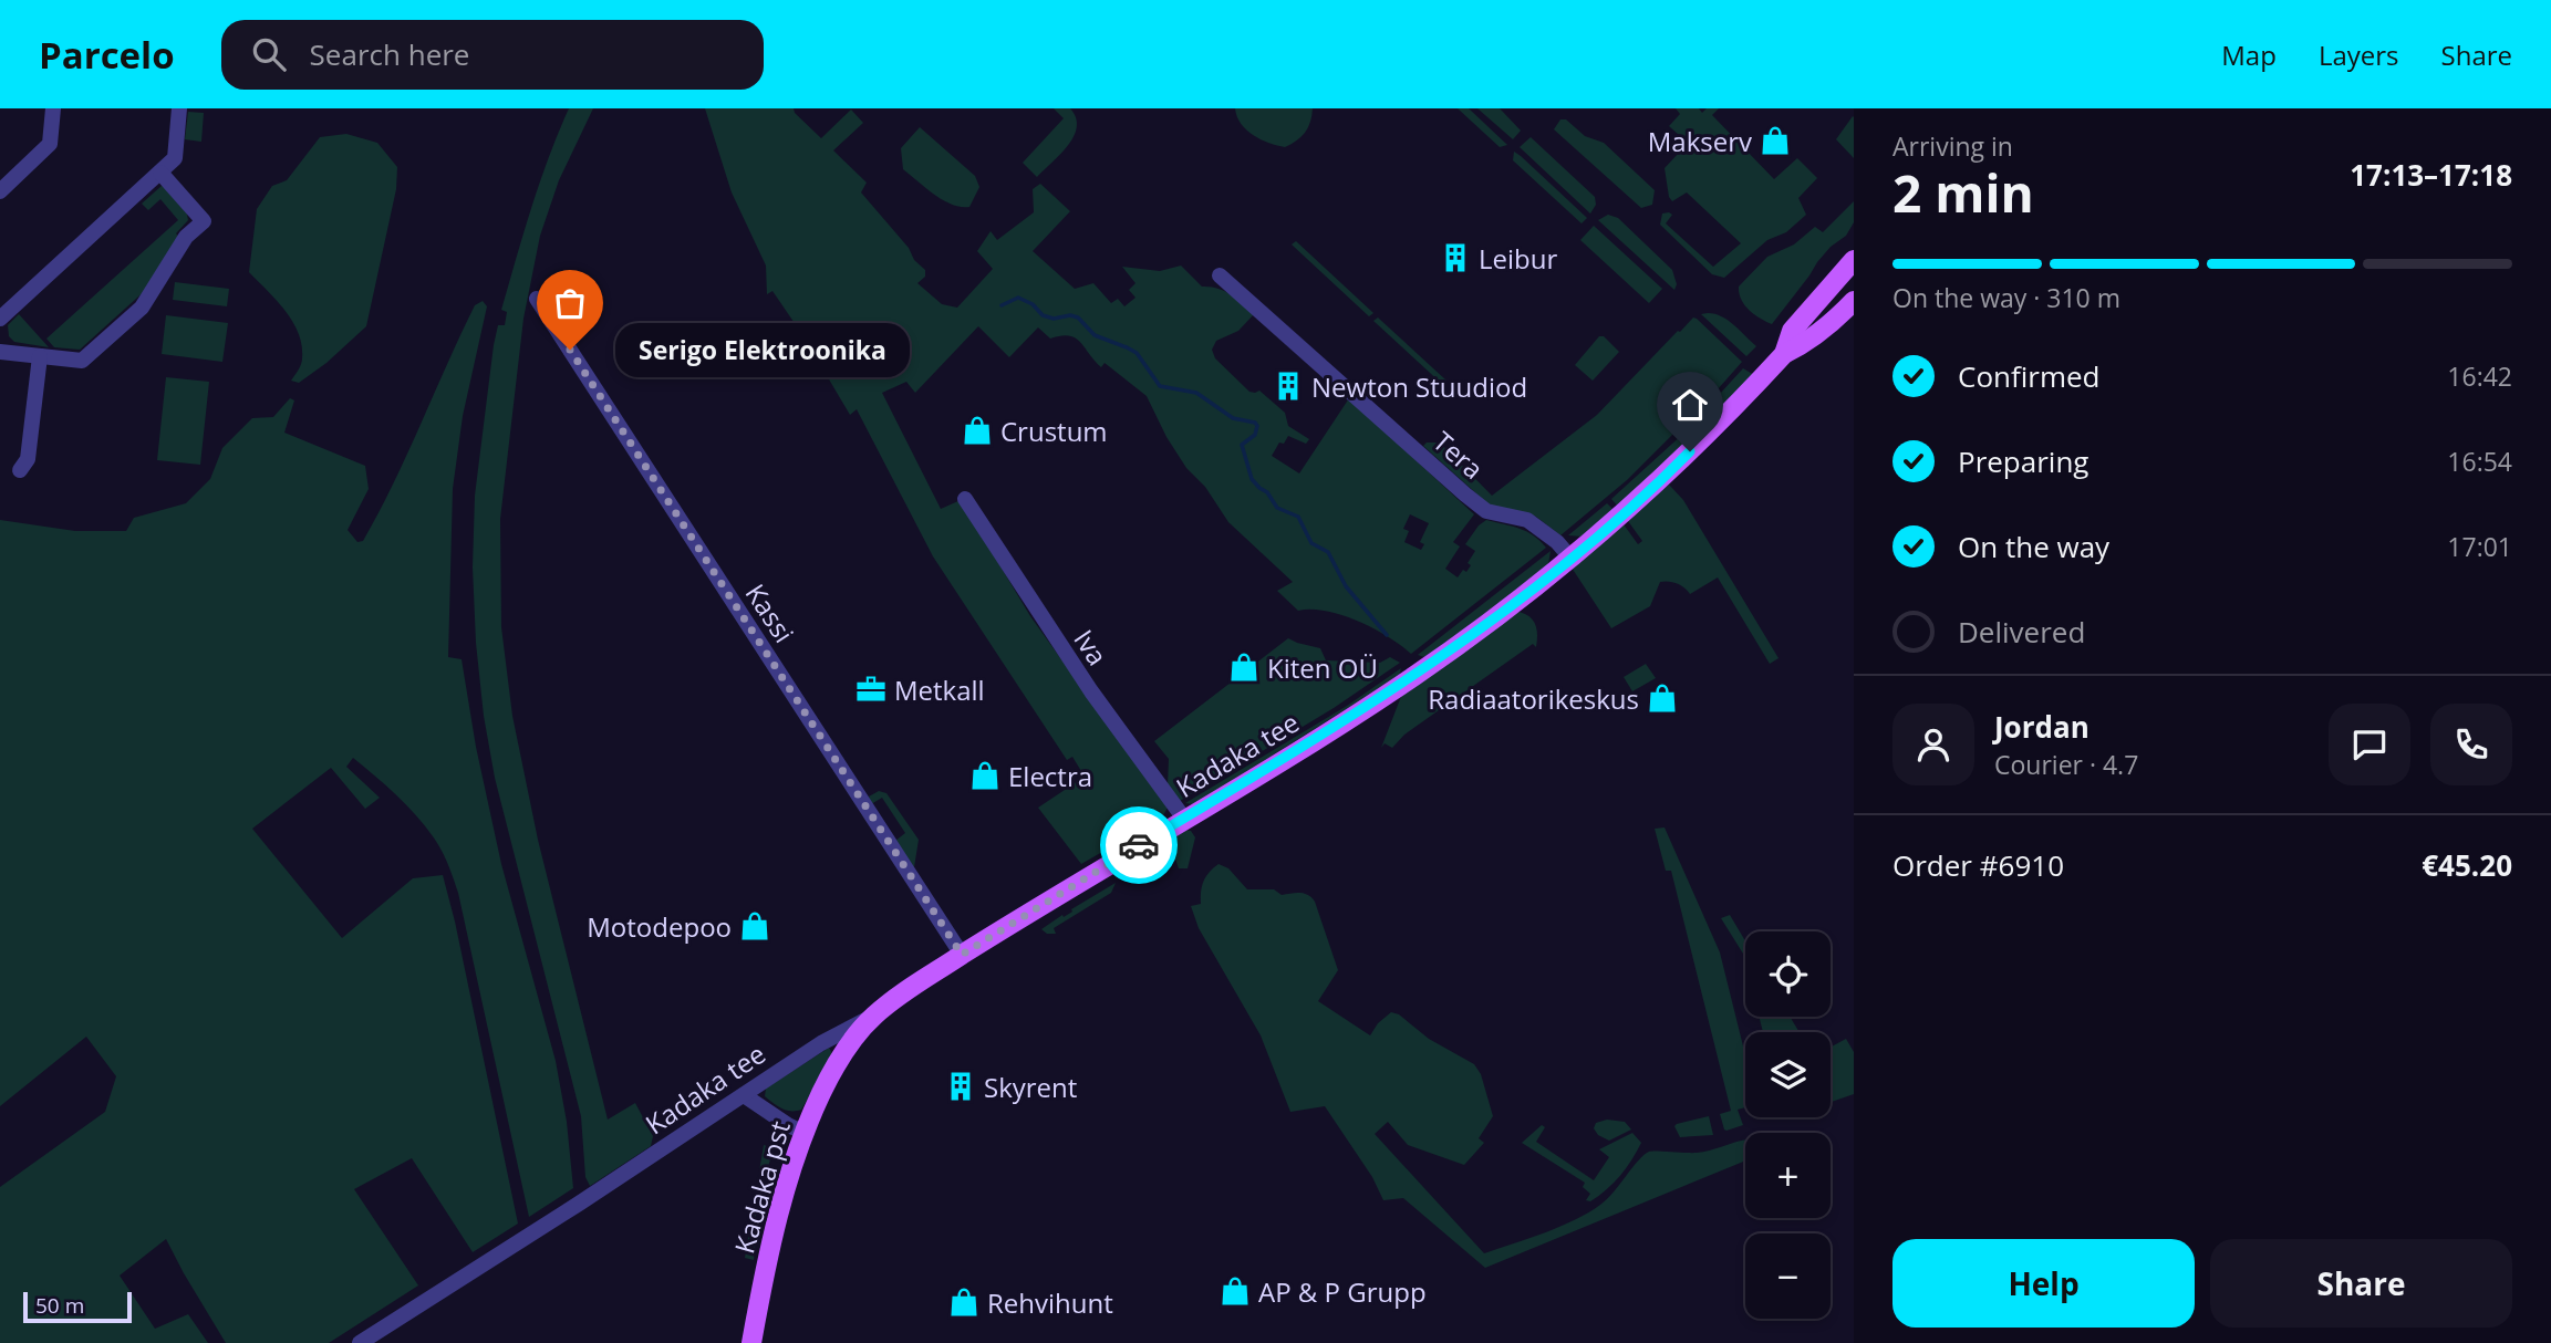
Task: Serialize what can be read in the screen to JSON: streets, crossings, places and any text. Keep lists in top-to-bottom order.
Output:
{
  "streets": {
    "main road": ["Kadaka tee", "Kadaka pst"],
    "street": ["Tera", "Kassi", "Iva"]
  },
  "crossings": [
    ["Tera", "Kadaka tee"],
    ["Kassi", "Kadaka tee"],
    ["Iva", "Kadaka tee"],
    ["Kadaka tee", "Kadaka pst"]
  ],
  "places": {
    "shop": [
      "Makserv",
      "Crustum",
      "Kiten OÜ",
      "Radiaatorikeskus",
      "Electra",
      "Motodepoo",
      "AP & P Grupp",
      "Rehvihunt"
    ],
    "building": ["Leibur", "Newton Stuudiod", "Skyrent"],
    "other": ["Serigo Elektroonika"],
    "office": ["Metkall"]
  },
  "scale_bar": "50 m",
  "page": {
    "header": "Parcelo",
    "search": "Search here",
    "nav": ["Map", "Layers", "Share"],
    "heading": ["2 min", "Arriving in", "17:13–17:18"],
    "panel": [
      "Jordan",
      "Courier · 4.7",
      "Order #6910",
      "€45.20"
    ],
    "bar": "On the way · 310 m",
    "bubble": "Serigo Elektroonika",
    "list": [
      ["Confirmed", "16:42"],
      ["Preparing", "16:54"],
      ["On the way", "17:01"],
      "Delivered"
    ],
    "map_buttons": ["+", "−"],
    "buttons": ["Help", "Share"],
    "scale": "50 m"
  }
}
